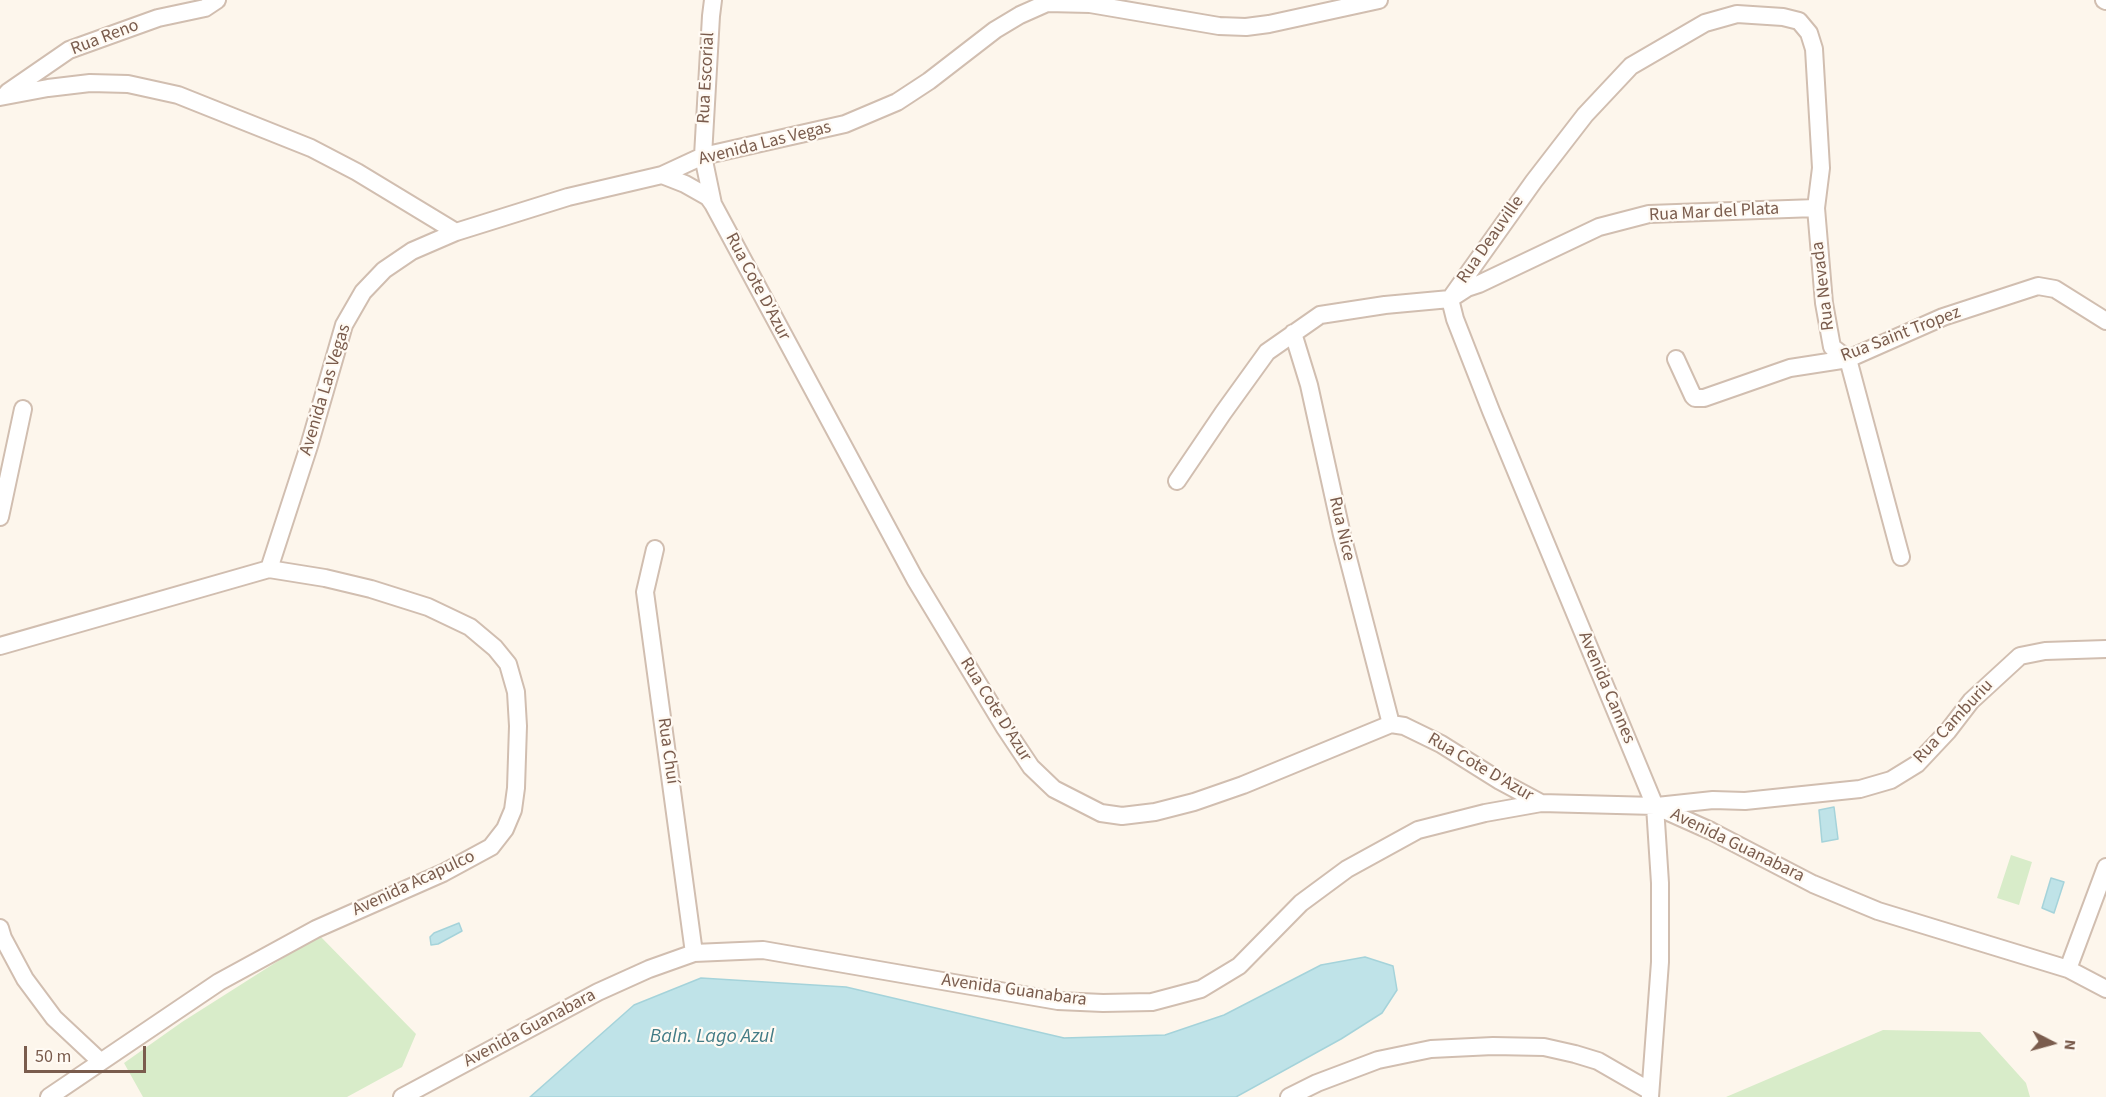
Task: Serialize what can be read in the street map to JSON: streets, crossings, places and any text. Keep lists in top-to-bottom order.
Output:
{
  "streets": {
    "street": [
      "Rua Reno",
      "Rua Escorial",
      "Avenida Las Vegas",
      "Rua Mar del Plata",
      "Rua Deauville",
      "Rua Nevada",
      "Rua Cote D'Azur",
      "Rua Saint Tropez",
      "Rua Nice",
      "Avenida Cannes",
      "Rua Camburiu",
      "Rua Chuí",
      "Avenida Guanabara",
      "Avenida Acapulco"
    ]
  },
  "crossings": [
    ["Rua Escorial", "Avenida Las Vegas"],
    ["Rua Escorial", "Rua Cote D'Azur"],
    ["Avenida Las Vegas", "Rua Cote D'Azur"],
    ["Avenida Las Vegas", "Avenida Acapulco"],
    ["Rua Mar del Plata", "Rua Deauville"],
    ["Rua Mar del Plata", "Rua Nevada"],
    ["Rua Mar del Plata", "Avenida Cannes"],
    ["Rua Deauville", "Rua Nevada"],
    ["Rua Deauville", "Rua Nice"],
    ["Rua Deauville", "Avenida Cannes"],
    ["Rua Nevada", "Rua Saint Tropez"],
    ["Rua Cote D'Azur", "Rua Nice"],
    ["Rua Cote D'Azur", "Avenida Guanabara"],
    ["Avenida Cannes", "Rua Camburiu"],
    ["Avenida Cannes", "Avenida Guanabara"],
    ["Rua Camburiu", "Avenida Guanabara"],
    ["Rua Chuí", "Avenida Guanabara"]
  ],
  "water": ["Baln. Lago Azul"],
  "scale_bar": "50 m",
  "north": "right"
}
